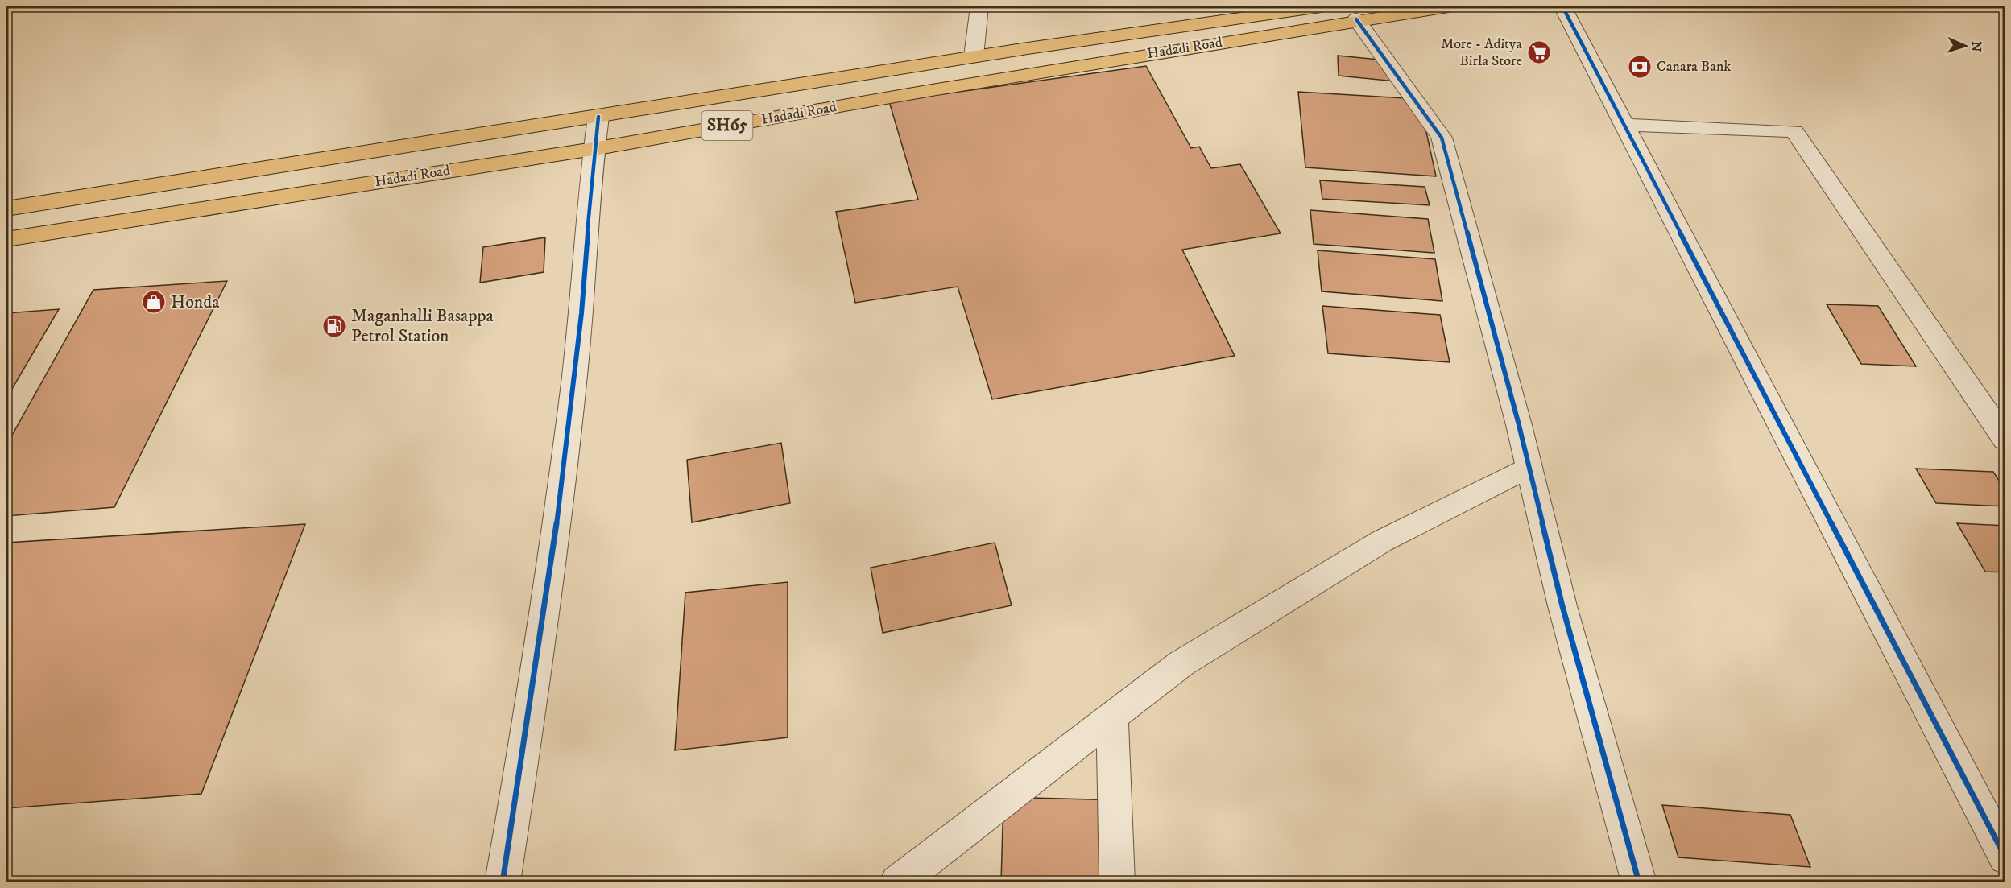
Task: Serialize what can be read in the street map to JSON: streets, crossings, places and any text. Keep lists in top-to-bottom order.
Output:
{
  "streets": {
    "main road": ["Hadadi Road", "SH65"]
  },
  "places": {
    "supermarket": ["More - Aditya Birla Store"],
    "bank": ["Canara Bank"],
    "shop": ["Honda"],
    "fuel station": ["Maganhalli Basappa Petrol Station"]
  },
  "north": "right"
}
